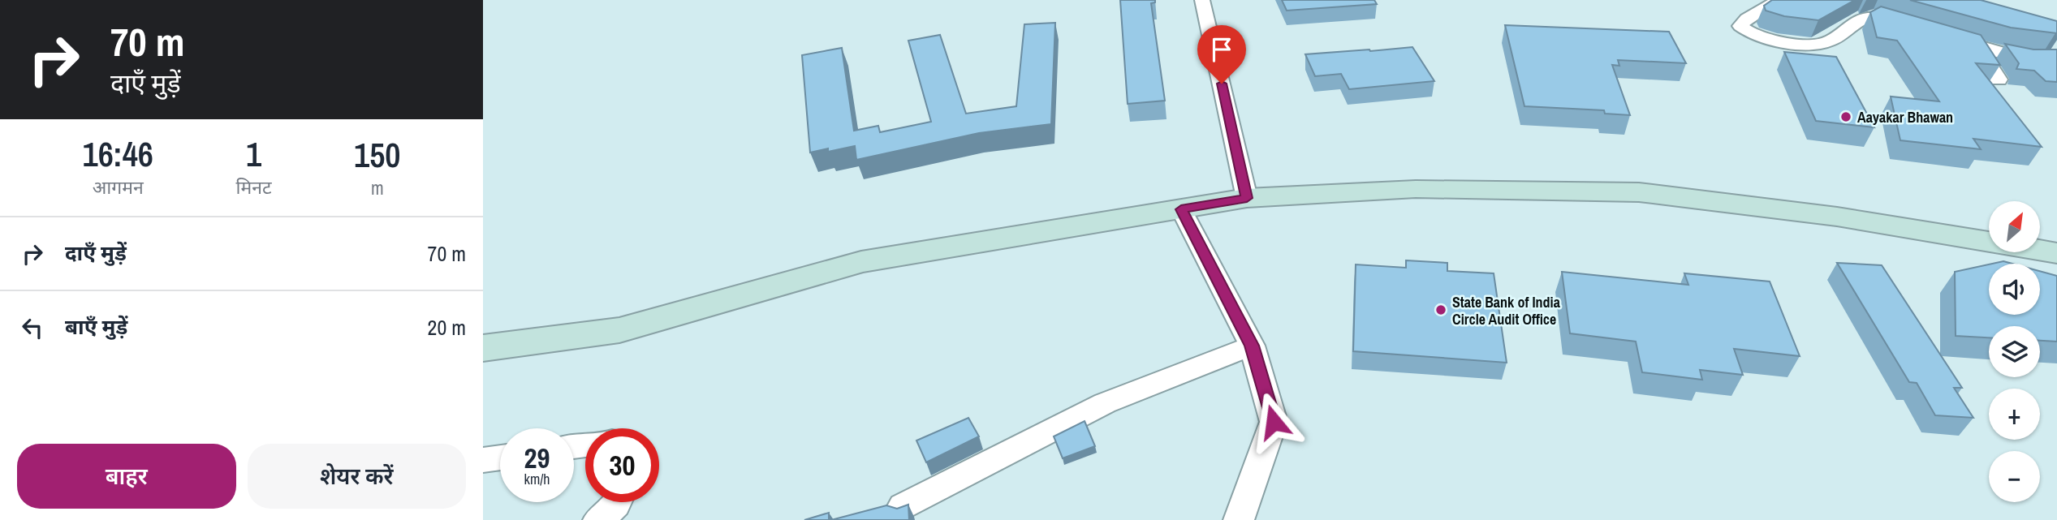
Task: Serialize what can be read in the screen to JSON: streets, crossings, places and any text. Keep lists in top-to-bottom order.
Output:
{
  "places": ["Aayakar Bhawan", "State Bank of India Circle Audit Office"],
  "north": "top right",
  "page": {
    "turn": ["70 m", "दाएँ मुड़ें"],
    "eta": [
      "16:46",
      "आगमन",
      "1",
      "मिनट",
      "150",
      "m"
    ],
    "map_buttons": ["+", "−"],
    "list": [
      {
        "name": "दाएँ मुड़ें",
        "value": "70 m"
      },
      {
        "name": "बाएँ मुड़ें",
        "value": "20 m"
      }
    ],
    "speed": "29 km/h",
    "limit": "30",
    "buttons": ["बाहर", "शेयर करें"]
  }
}
